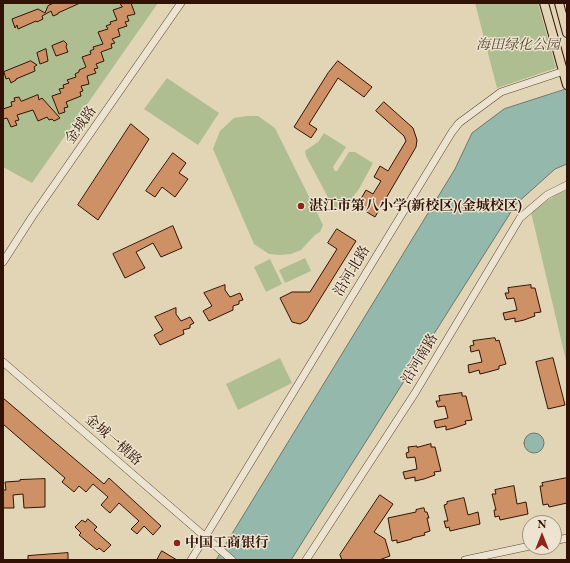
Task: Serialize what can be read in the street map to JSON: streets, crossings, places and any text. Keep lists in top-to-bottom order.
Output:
{
  "streets": {
    "street": [
      "金城路",
      "沿河北路",
      "沿河南路",
      "金城一横路"
    ]
  },
  "crossings": [
    ["沿河北路", "金城一横路"]
  ],
  "parks": ["海田绿化公园"],
  "places": ["湛江市第八小学(新校区)(金城校区)", "中国工商银行"],
  "north": "top"
}
